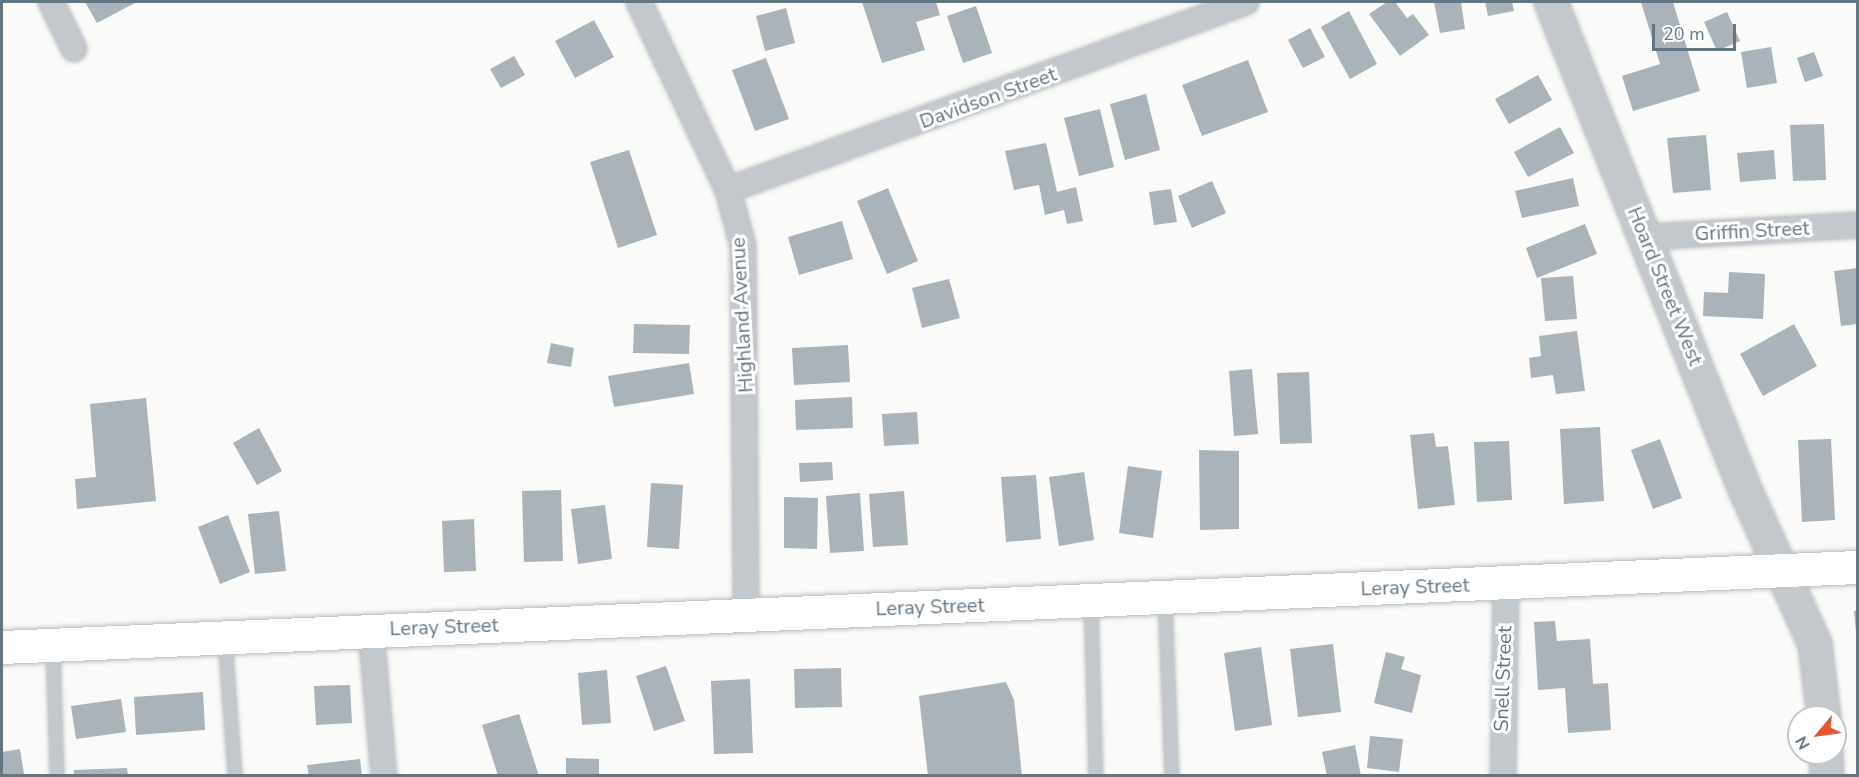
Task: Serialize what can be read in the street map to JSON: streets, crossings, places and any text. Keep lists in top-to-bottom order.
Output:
{
  "streets": {
    "main road": ["Leray Street"],
    "street": [
      "Davidson Street",
      "Griffin Street",
      "Hoard Street West",
      "Highland Avenue",
      "Snell Street"
    ]
  },
  "crossings": [
    ["Davidson Street", "Highland Avenue"],
    ["Griffin Street", "Hoard Street West"],
    ["Hoard Street West", "Leray Street"],
    ["Highland Avenue", "Leray Street"],
    ["Leray Street", "Snell Street"]
  ],
  "scale_bar": "20 m",
  "north": "bottom left"
}
